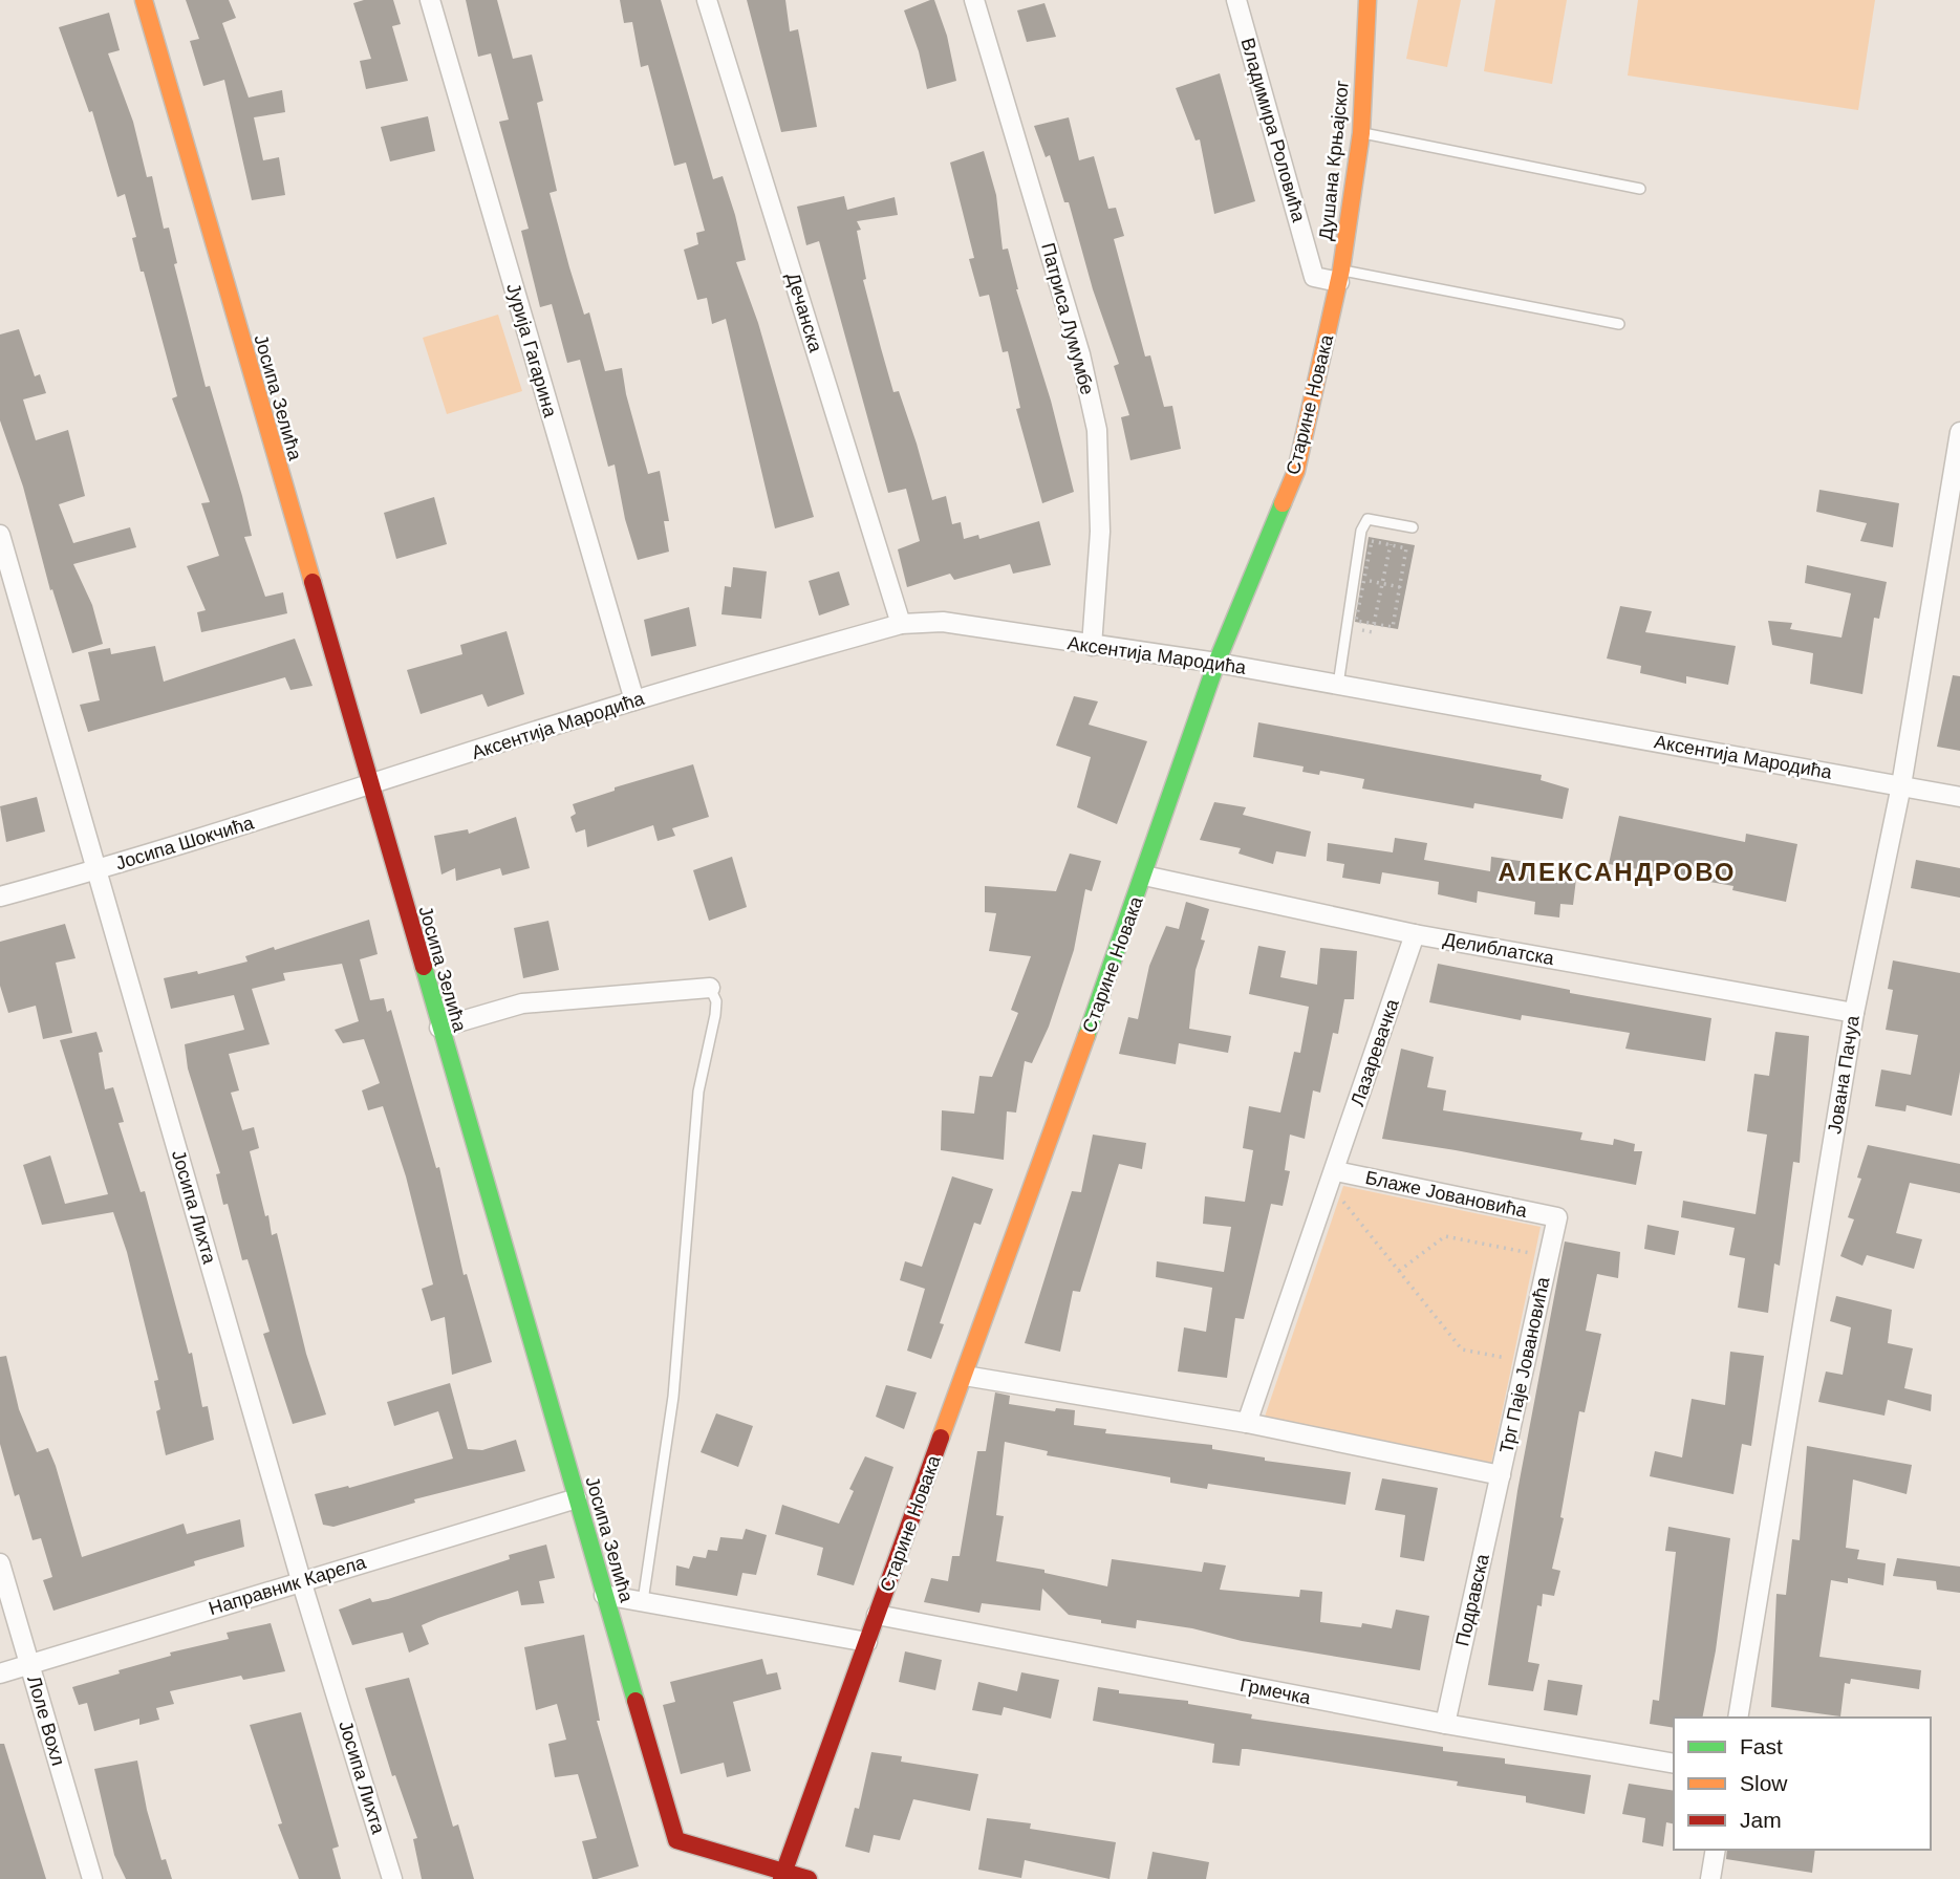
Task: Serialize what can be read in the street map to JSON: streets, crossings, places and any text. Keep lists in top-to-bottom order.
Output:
{
  "streets": {
    "street": [
      "Владимира Роловића",
      "Душана Крњајског",
      "Дечанска",
      "Патриса Лумумбе",
      "Јурија Гагарина",
      "Јосипа Зелића",
      "Старине Новака",
      "Аксентија Мародића",
      "Јосипа Шокчића",
      "Делиблатска",
      "Лазаревачка",
      "Јована Пачуа",
      "Блаже Јовановића",
      "Јосипа Лихта",
      "Трг Паје Јовановића",
      "Направник Карела",
      "Подравска",
      "Грмечка",
      "Лоле Вохл"
    ]
  },
  "crossings": [
    ["Владимира Роловића", "Душана Крњајског"],
    ["Владимира Роловића", "Старине Новака"],
    ["Душана Крњајског", "Старине Новака"],
    ["Дечанска", "Аксентија Мародића"],
    ["Патриса Лумумбе", "Аксентија Мародића"],
    ["Јурија Гагарина", "Аксентија Мародића"],
    ["Јосипа Зелића", "Старине Новака"],
    ["Јосипа Зелића", "Аксентија Мародића"],
    ["Јосипа Зелића", "Јосипа Шокчића"],
    ["Јосипа Зелића", "Направник Карела"],
    ["Старине Новака", "Аксентија Мародића"],
    ["Старине Новака", "Делиблатска"],
    ["Старине Новака", "Трг Паје Јовановића"],
    ["Старине Новака", "Грмечка"],
    ["Аксентија Мародића", "Јосипа Шокчића"],
    ["Аксентија Мародића", "Јована Пачуа"],
    ["Јосипа Шокчића", "Јосипа Лихта"],
    ["Делиблатска", "Лазаревачка"],
    ["Делиблатска", "Јована Пачуа"],
    ["Лазаревачка", "Блаже Јовановића"],
    ["Блаже Јовановића", "Трг Паје Јовановића"],
    ["Јосипа Лихта", "Направник Карела"],
    ["Трг Паје Јовановића", "Подравска"],
    ["Направник Карела", "Лоле Вохл"],
    ["Подравска", "Грмечка"]
  ],
  "districts": ["АЛЕКСАНДРОВО"],
  "legend": ["Fast", "Slow", "Jam"]
}
